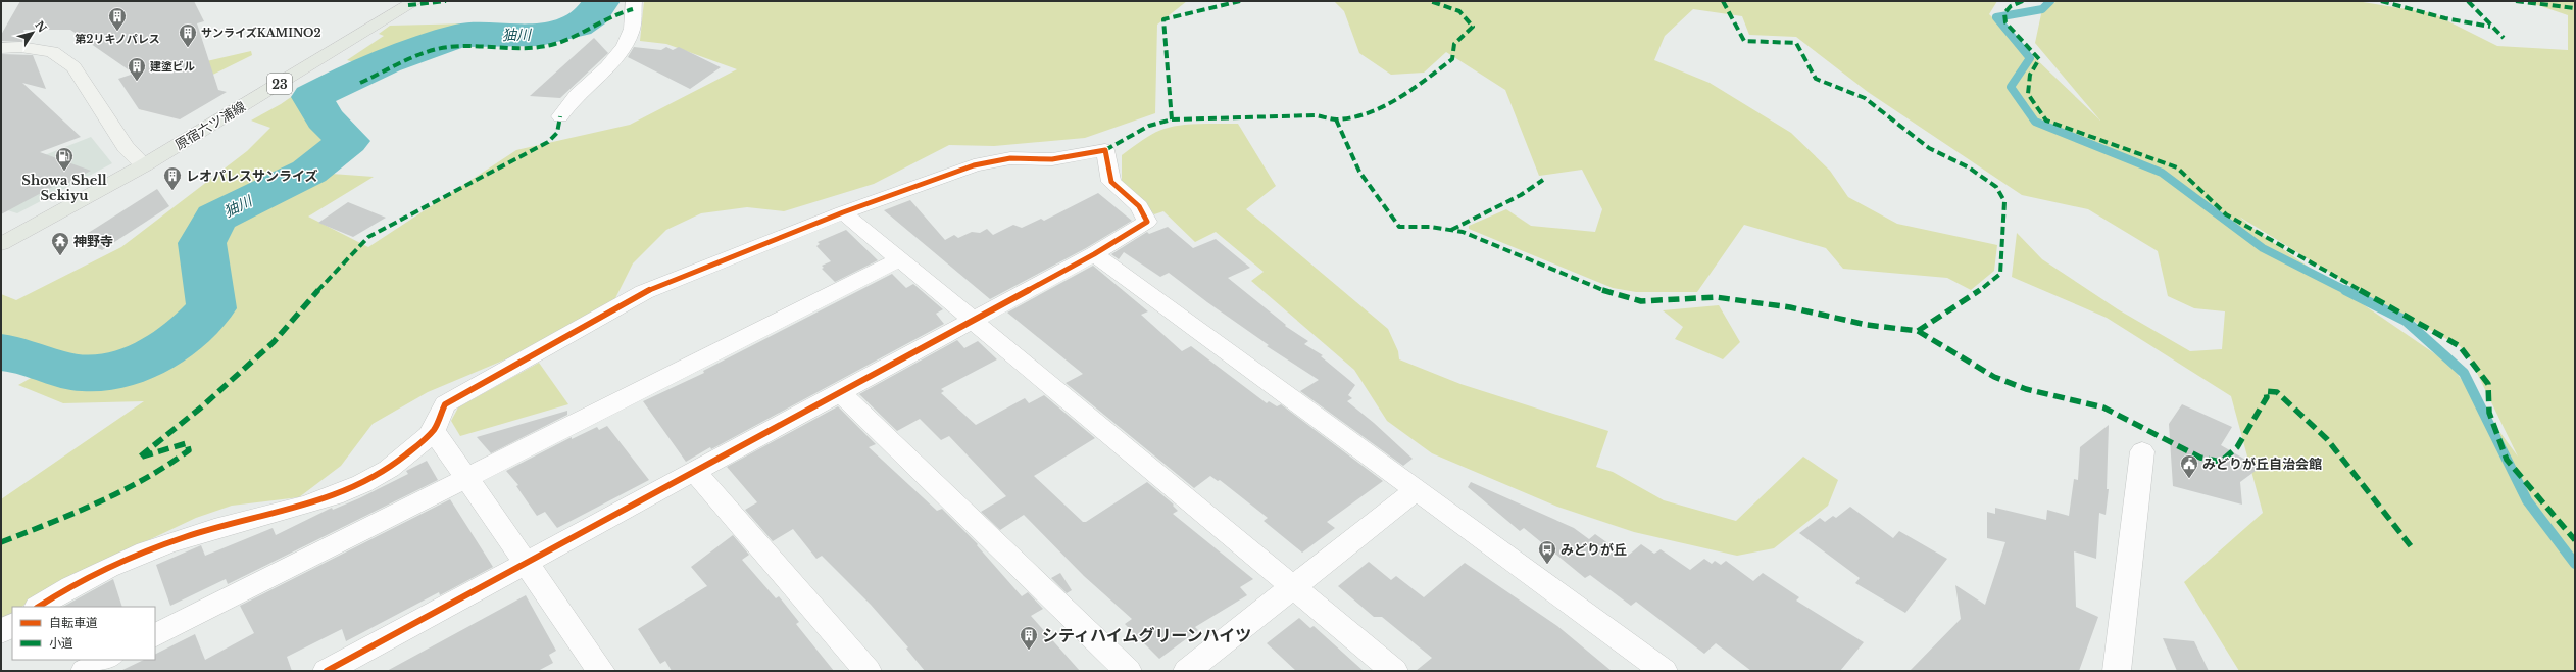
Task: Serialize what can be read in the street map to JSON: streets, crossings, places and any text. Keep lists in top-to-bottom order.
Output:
{
  "streets": {
    "main road": ["23", "原宿六ツ浦線"]
  },
  "water": ["㹨川"],
  "places": {
    "building": [
      "第2リキノパレス",
      "サンライズKAMINO2",
      "建塗ビル",
      "レオパレスサンライズ",
      "シティハイムグリーンハイツ"
    ],
    "fuel station": ["Showa Shell Sekiyu"],
    "temple": ["神野寺"],
    "public building": ["みどりが丘自治会館"],
    "bus stop": ["みどりが丘"]
  },
  "legend": ["自転車道", "小道"],
  "north": "top right"
}
